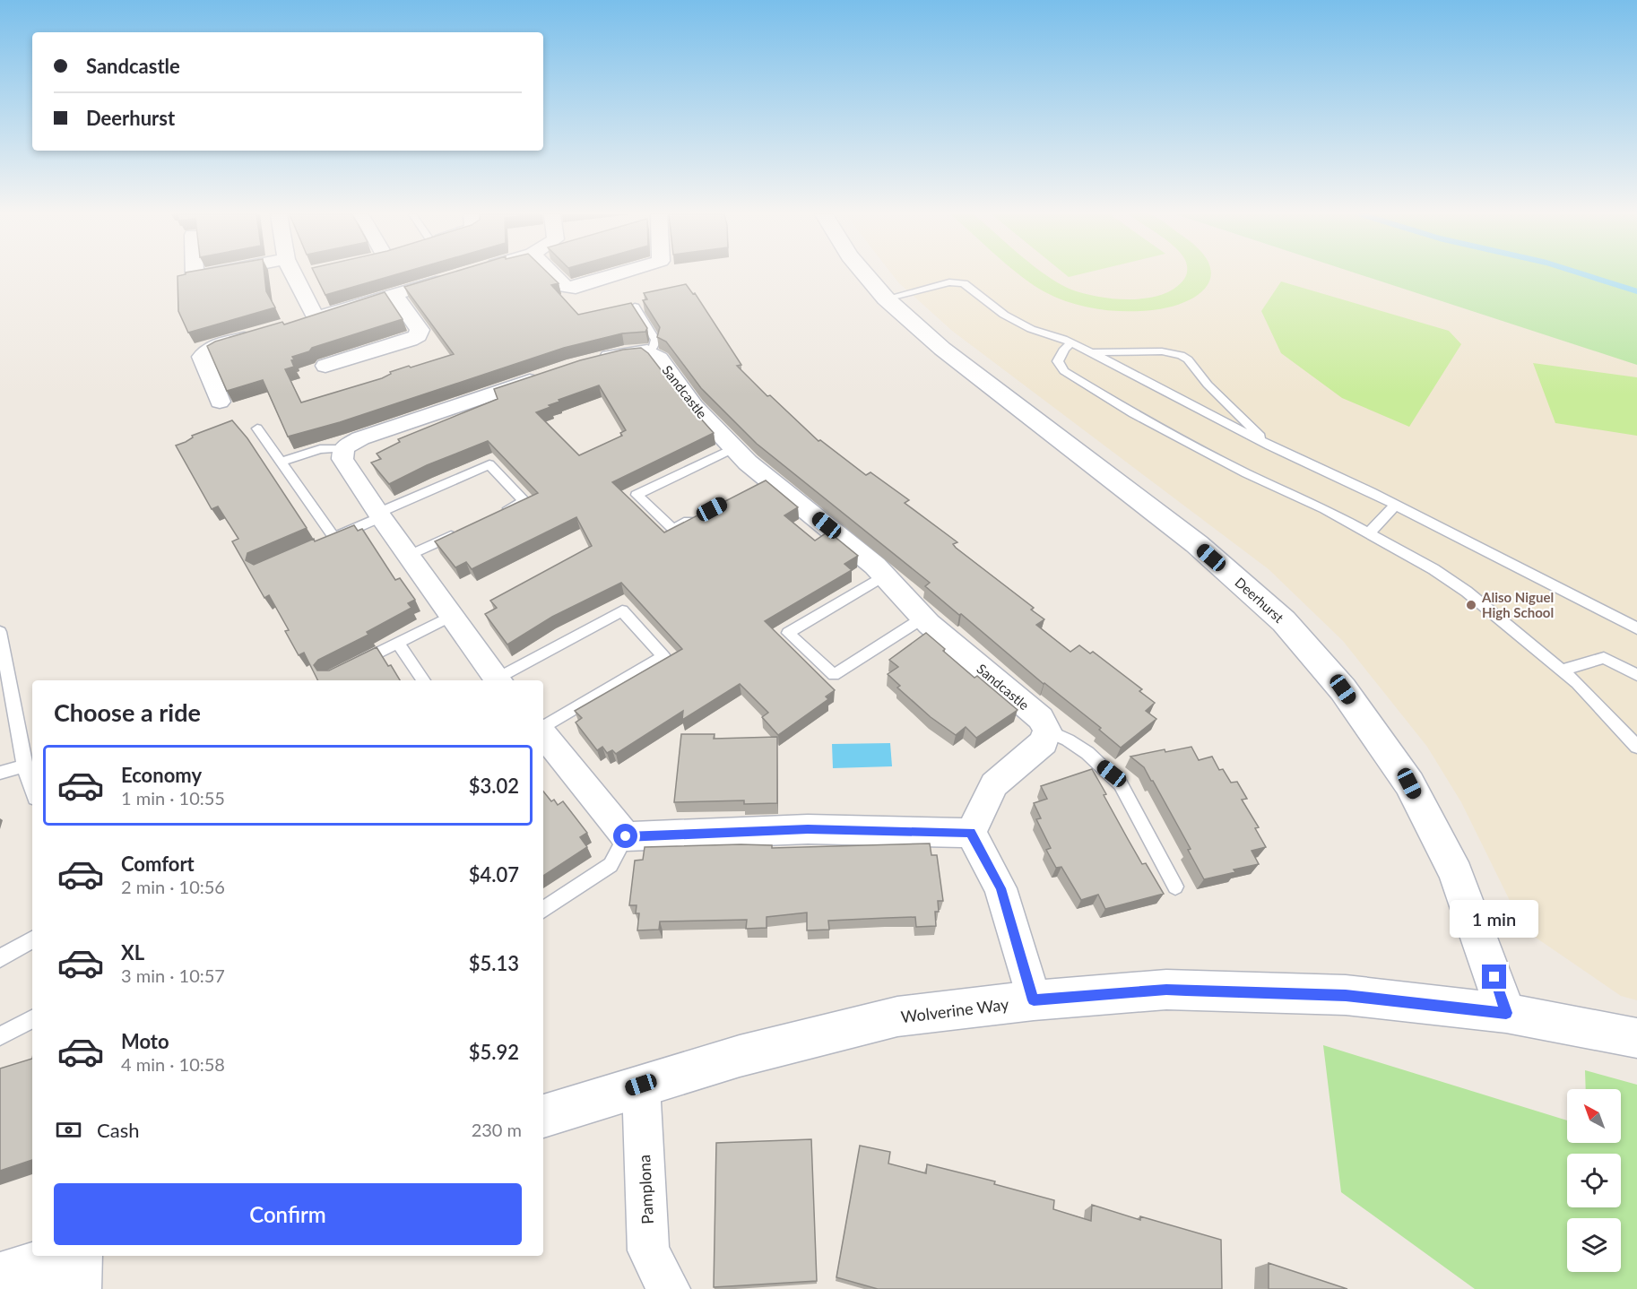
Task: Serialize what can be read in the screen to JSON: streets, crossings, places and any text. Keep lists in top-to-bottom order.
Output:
{
  "streets": {
    "street": [
      "Sandcastle",
      "Deerhurst",
      "Wolverine Way",
      "Pamplona"
    ]
  },
  "crossings": [
    ["Deerhurst", "Wolverine Way"],
    ["Wolverine Way", "Pamplona"]
  ],
  "places": ["Aliso Niguel High School"],
  "north": "top left",
  "page": {
    "banner": ["Sandcastle", "Deerhurst"],
    "heading": "Choose a ride",
    "list": [
      {
        "name": "Economy",
        "note": "1 min · 10:55",
        "value": "$3.02"
      },
      {
        "name": "Comfort",
        "note": "2 min · 10:56",
        "value": "$4.07"
      },
      {
        "name": "XL",
        "note": "3 min · 10:57",
        "value": "$5.13"
      },
      {
        "name": "Moto",
        "note": "4 min · 10:58",
        "value": "$5.92"
      }
    ],
    "bubble": "1 min",
    "pay": ["Cash", "230 m"],
    "buttons": "Confirm"
  }
}
